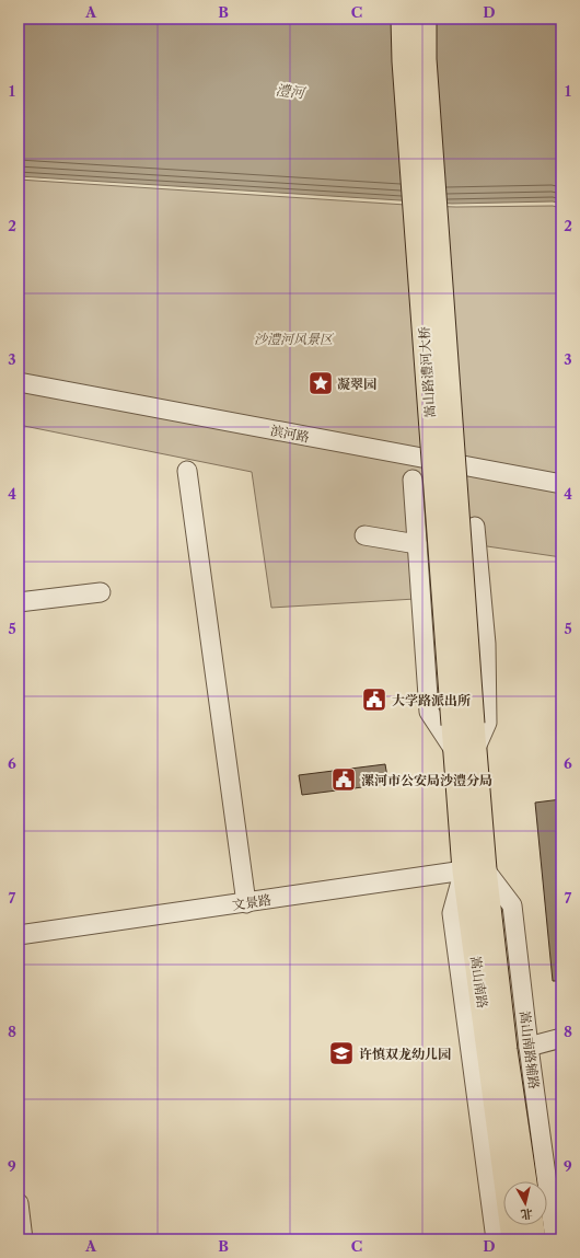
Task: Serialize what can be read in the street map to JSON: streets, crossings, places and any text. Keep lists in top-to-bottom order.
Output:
{
  "streets": {
    "main road": ["嵩山路澧河大桥", "嵩山南路"],
    "street": ["滨河路", "文景路", "嵩山南路辅路"]
  },
  "crossings": [
    ["嵩山路澧河大桥", "嵩山南路"],
    ["文景路", "嵩山南路"],
    ["文景路", "嵩山南路辅路"],
    ["嵩山南路", "嵩山南路辅路"]
  ],
  "water": ["澧河"],
  "parks": ["沙澧河风景区"],
  "places": {
    "place": ["凝翠园"],
    "public building": ["大学路派出所", "漯河市公安局沙澧分局"],
    "school or university": ["许慎双龙幼儿园"]
  },
  "north": "bottom",
  "grid": {
    "columns": [
      "A",
      "B",
      "C",
      "D"
    ],
    "rows": [
      "1",
      "2",
      "3",
      "4",
      "5",
      "6",
      "7",
      "8",
      "9"
    ]
  }
}
